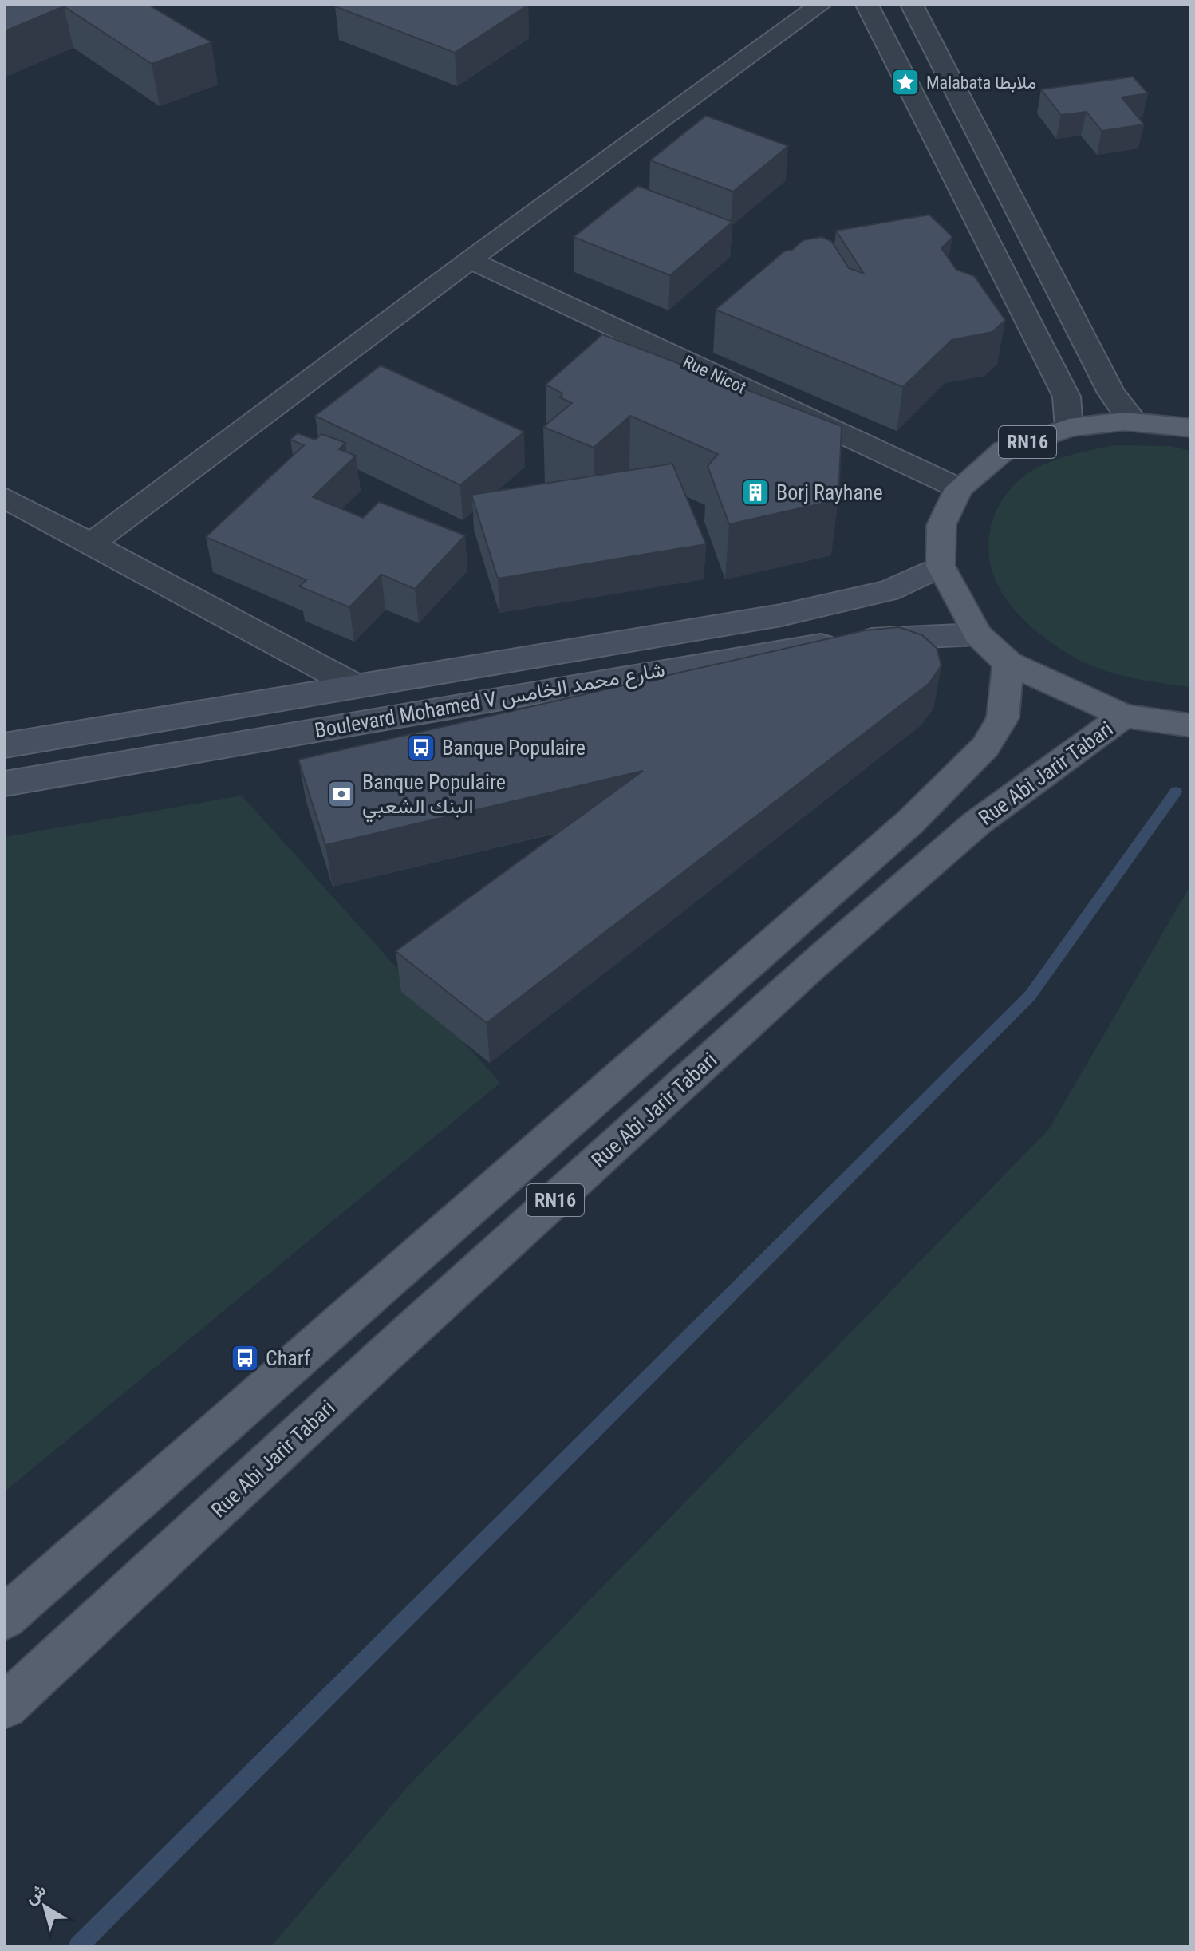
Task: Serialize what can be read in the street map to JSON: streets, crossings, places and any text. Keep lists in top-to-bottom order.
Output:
{
  "streets": {
    "main road": ["RN16", "Boulevard Mohamed V شارع محمد الخامس", "Rue Abi Jarir Tabari"],
    "street": ["Rue Nicot"]
  },
  "crossings": [
    ["Rue Nicot", "RN16"],
    ["RN16", "Boulevard Mohamed V شارع محمد الخامس"],
    ["RN16", "Rue Abi Jarir Tabari"]
  ],
  "places": {
    "place": ["Malabata ملابطا"],
    "building": ["Borj Rayhane"],
    "bus stop": ["Banque Populaire", "Charf"],
    "bank": ["Banque Populaire البنك الشعبي"]
  },
  "north": "top left"
}
